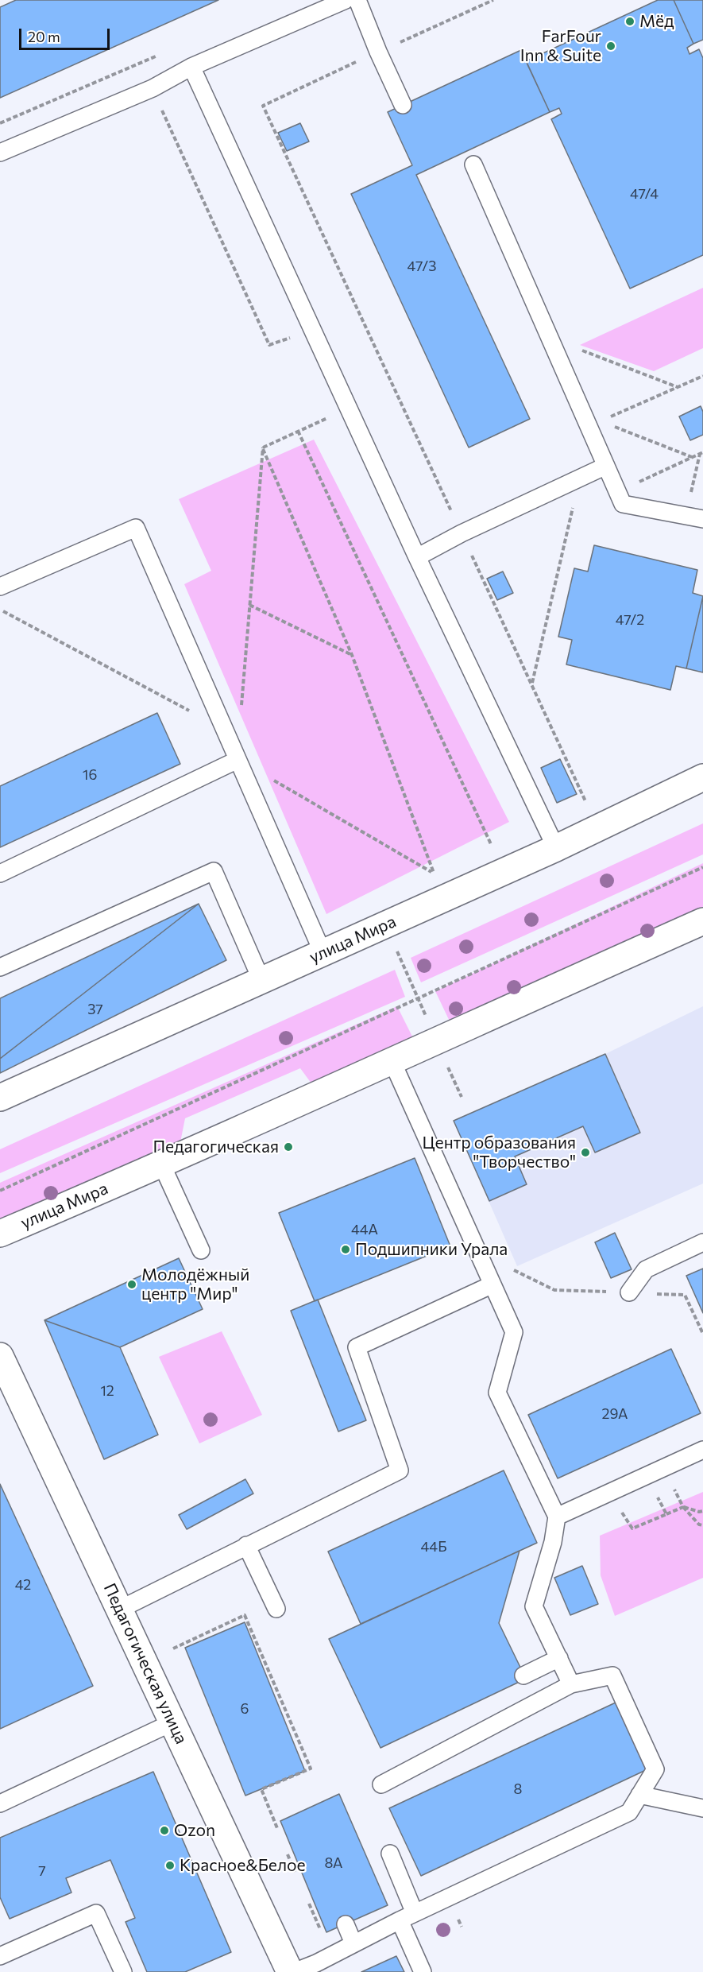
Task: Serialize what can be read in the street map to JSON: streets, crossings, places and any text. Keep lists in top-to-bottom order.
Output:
{
  "streets": {
    "street": ["улица Мира", "Педагогическая улица"]
  },
  "places": [
    "Мёд",
    "FarFour Inn & Suite",
    "Педагогическая",
    "Центр образования \"Творчество\"",
    "Подшипники Урала",
    "Молодёжный центр \"Мир\"",
    "Ozon",
    "Красное&Белое"
  ],
  "house_numbers": [
    "47/4",
    "47/3",
    "47/2",
    "16",
    "37",
    "44А",
    "12",
    "29А",
    "44Б",
    "42",
    "6",
    "8",
    "8А",
    "7"
  ],
  "scale_bar": "20 m"
}
